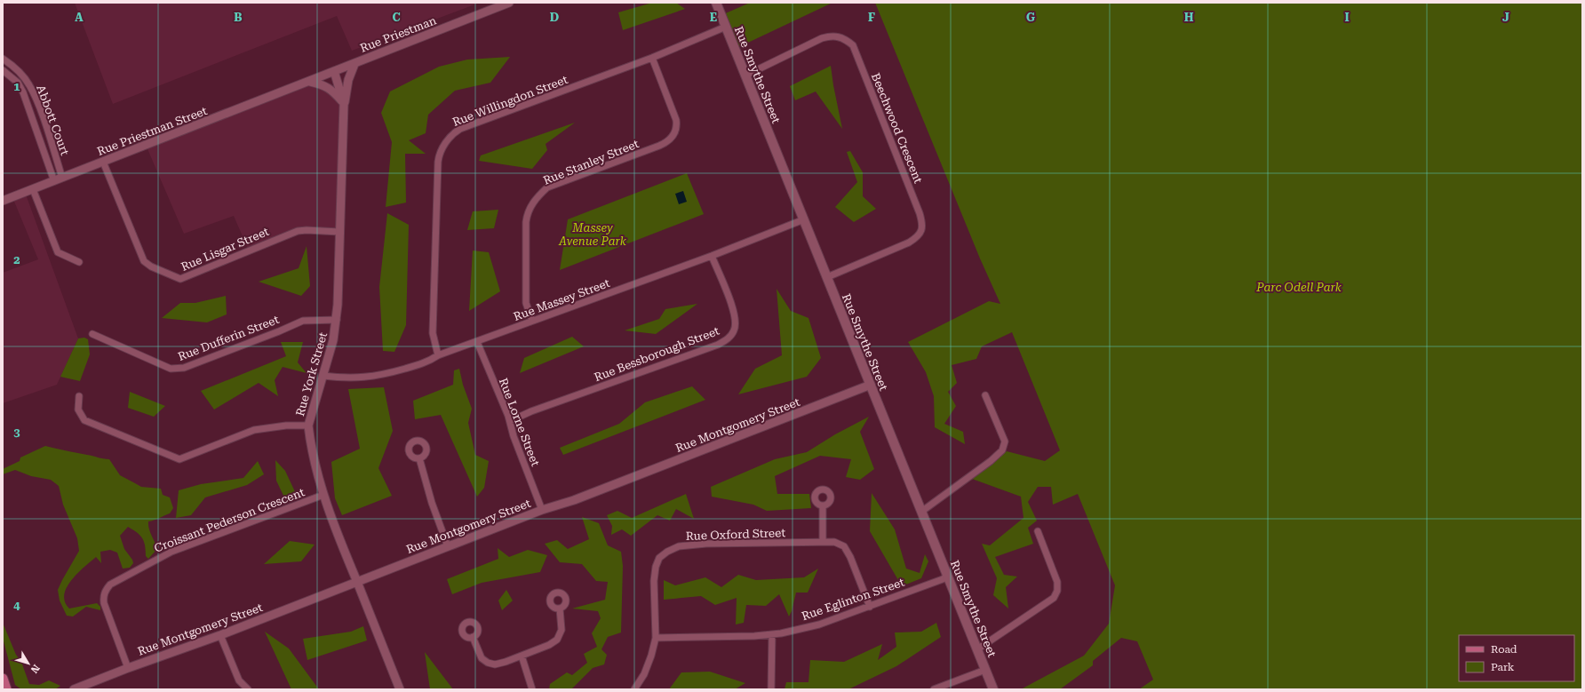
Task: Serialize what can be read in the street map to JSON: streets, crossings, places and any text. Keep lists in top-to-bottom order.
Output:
{
  "streets": {
    "main road": ["Rue Smythe Street"],
    "street": [
      "Rue Priestman",
      "Rue Willingdon Street",
      "Abbott Court",
      "Beechwood Crescent",
      "Rue Priestman Street",
      "Rue Stanley Street",
      "Rue Lisgar Street",
      "Rue Massey Street",
      "Rue Dufferin Street",
      "Rue Bessborough Street",
      "Rue York Street",
      "Rue Lorne Street",
      "Rue Montgomery Street",
      "Croissant Pederson Crescent",
      "Rue Oxford Street",
      "Rue Eglinton Street"
    ]
  },
  "crossings": [
    ["Rue Priestman", "Rue Priestman Street"],
    ["Rue Priestman", "Rue York Street"],
    ["Rue Smythe Street", "Rue Willingdon Street"],
    ["Rue Smythe Street", "Beechwood Crescent"],
    ["Rue Smythe Street", "Rue Massey Street"],
    ["Rue Smythe Street", "Rue Montgomery Street"],
    ["Rue Smythe Street", "Rue Eglinton Street"],
    ["Rue Willingdon Street", "Rue Stanley Street"],
    ["Rue Willingdon Street", "Rue Massey Street"],
    ["Abbott Court", "Rue Priestman Street"],
    ["Rue Priestman Street", "Rue Lisgar Street"],
    ["Rue Priestman Street", "Rue York Street"],
    ["Rue Stanley Street", "Rue Massey Street"],
    ["Rue Lisgar Street", "Rue York Street"],
    ["Rue Massey Street", "Rue Bessborough Street"],
    ["Rue Massey Street", "Rue York Street"],
    ["Rue Massey Street", "Rue Lorne Street"],
    ["Rue Dufferin Street", "Rue York Street"],
    ["Rue Bessborough Street", "Rue Lorne Street"],
    ["Rue York Street", "Rue Montgomery Street"],
    ["Rue York Street", "Croissant Pederson Crescent"],
    ["Rue Lorne Street", "Rue Montgomery Street"],
    ["Rue Montgomery Street", "Croissant Pederson Crescent"],
    ["Rue Oxford Street", "Rue Eglinton Street"]
  ],
  "parks": ["Massey Avenue Park", "Parc Odell Park"],
  "legend": ["Road", "Park"],
  "north": "bottom right",
  "grid": {
    "columns": [
      "A",
      "B",
      "C",
      "D",
      "E",
      "F",
      "G",
      "H",
      "I",
      "J"
    ],
    "rows": [
      "1",
      "2",
      "3",
      "4"
    ]
  }
}
